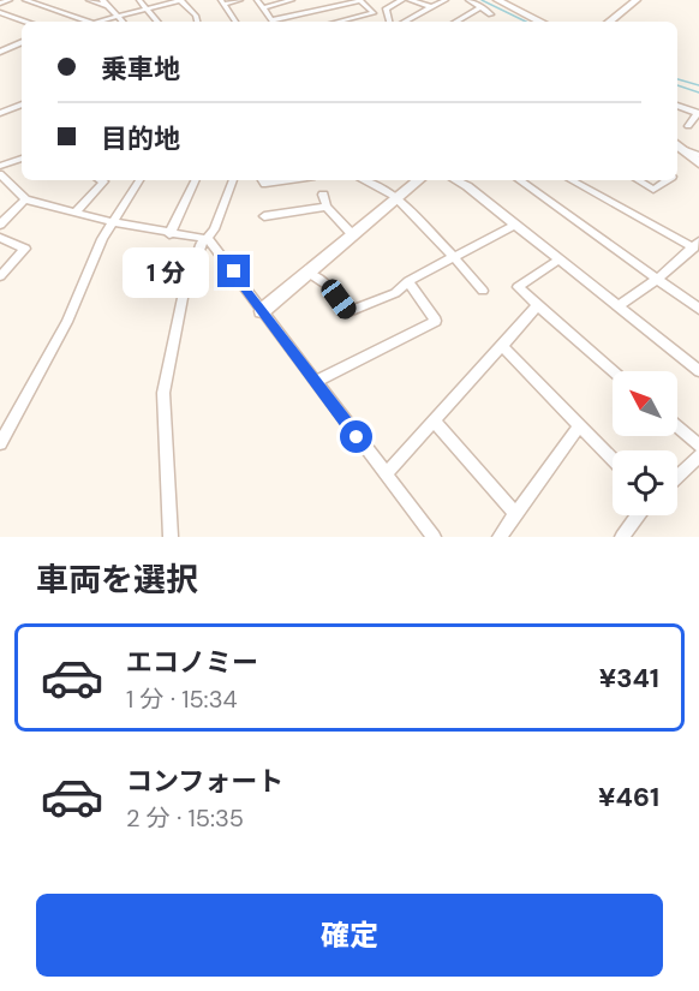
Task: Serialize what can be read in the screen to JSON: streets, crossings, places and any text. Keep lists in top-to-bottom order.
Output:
{
  "north": "top left",
  "page": {
    "banner": ["乗車地", "目的地"],
    "bubble": "1 分",
    "heading": "車両を選択",
    "list": [
      {
        "name": "エコノミー",
        "note": "1 分 · 15:34",
        "value": "¥341"
      },
      {
        "name": "コンフォート",
        "note": "2 分 · 15:35",
        "value": "¥461"
      }
    ],
    "buttons": "確定"
  }
}
